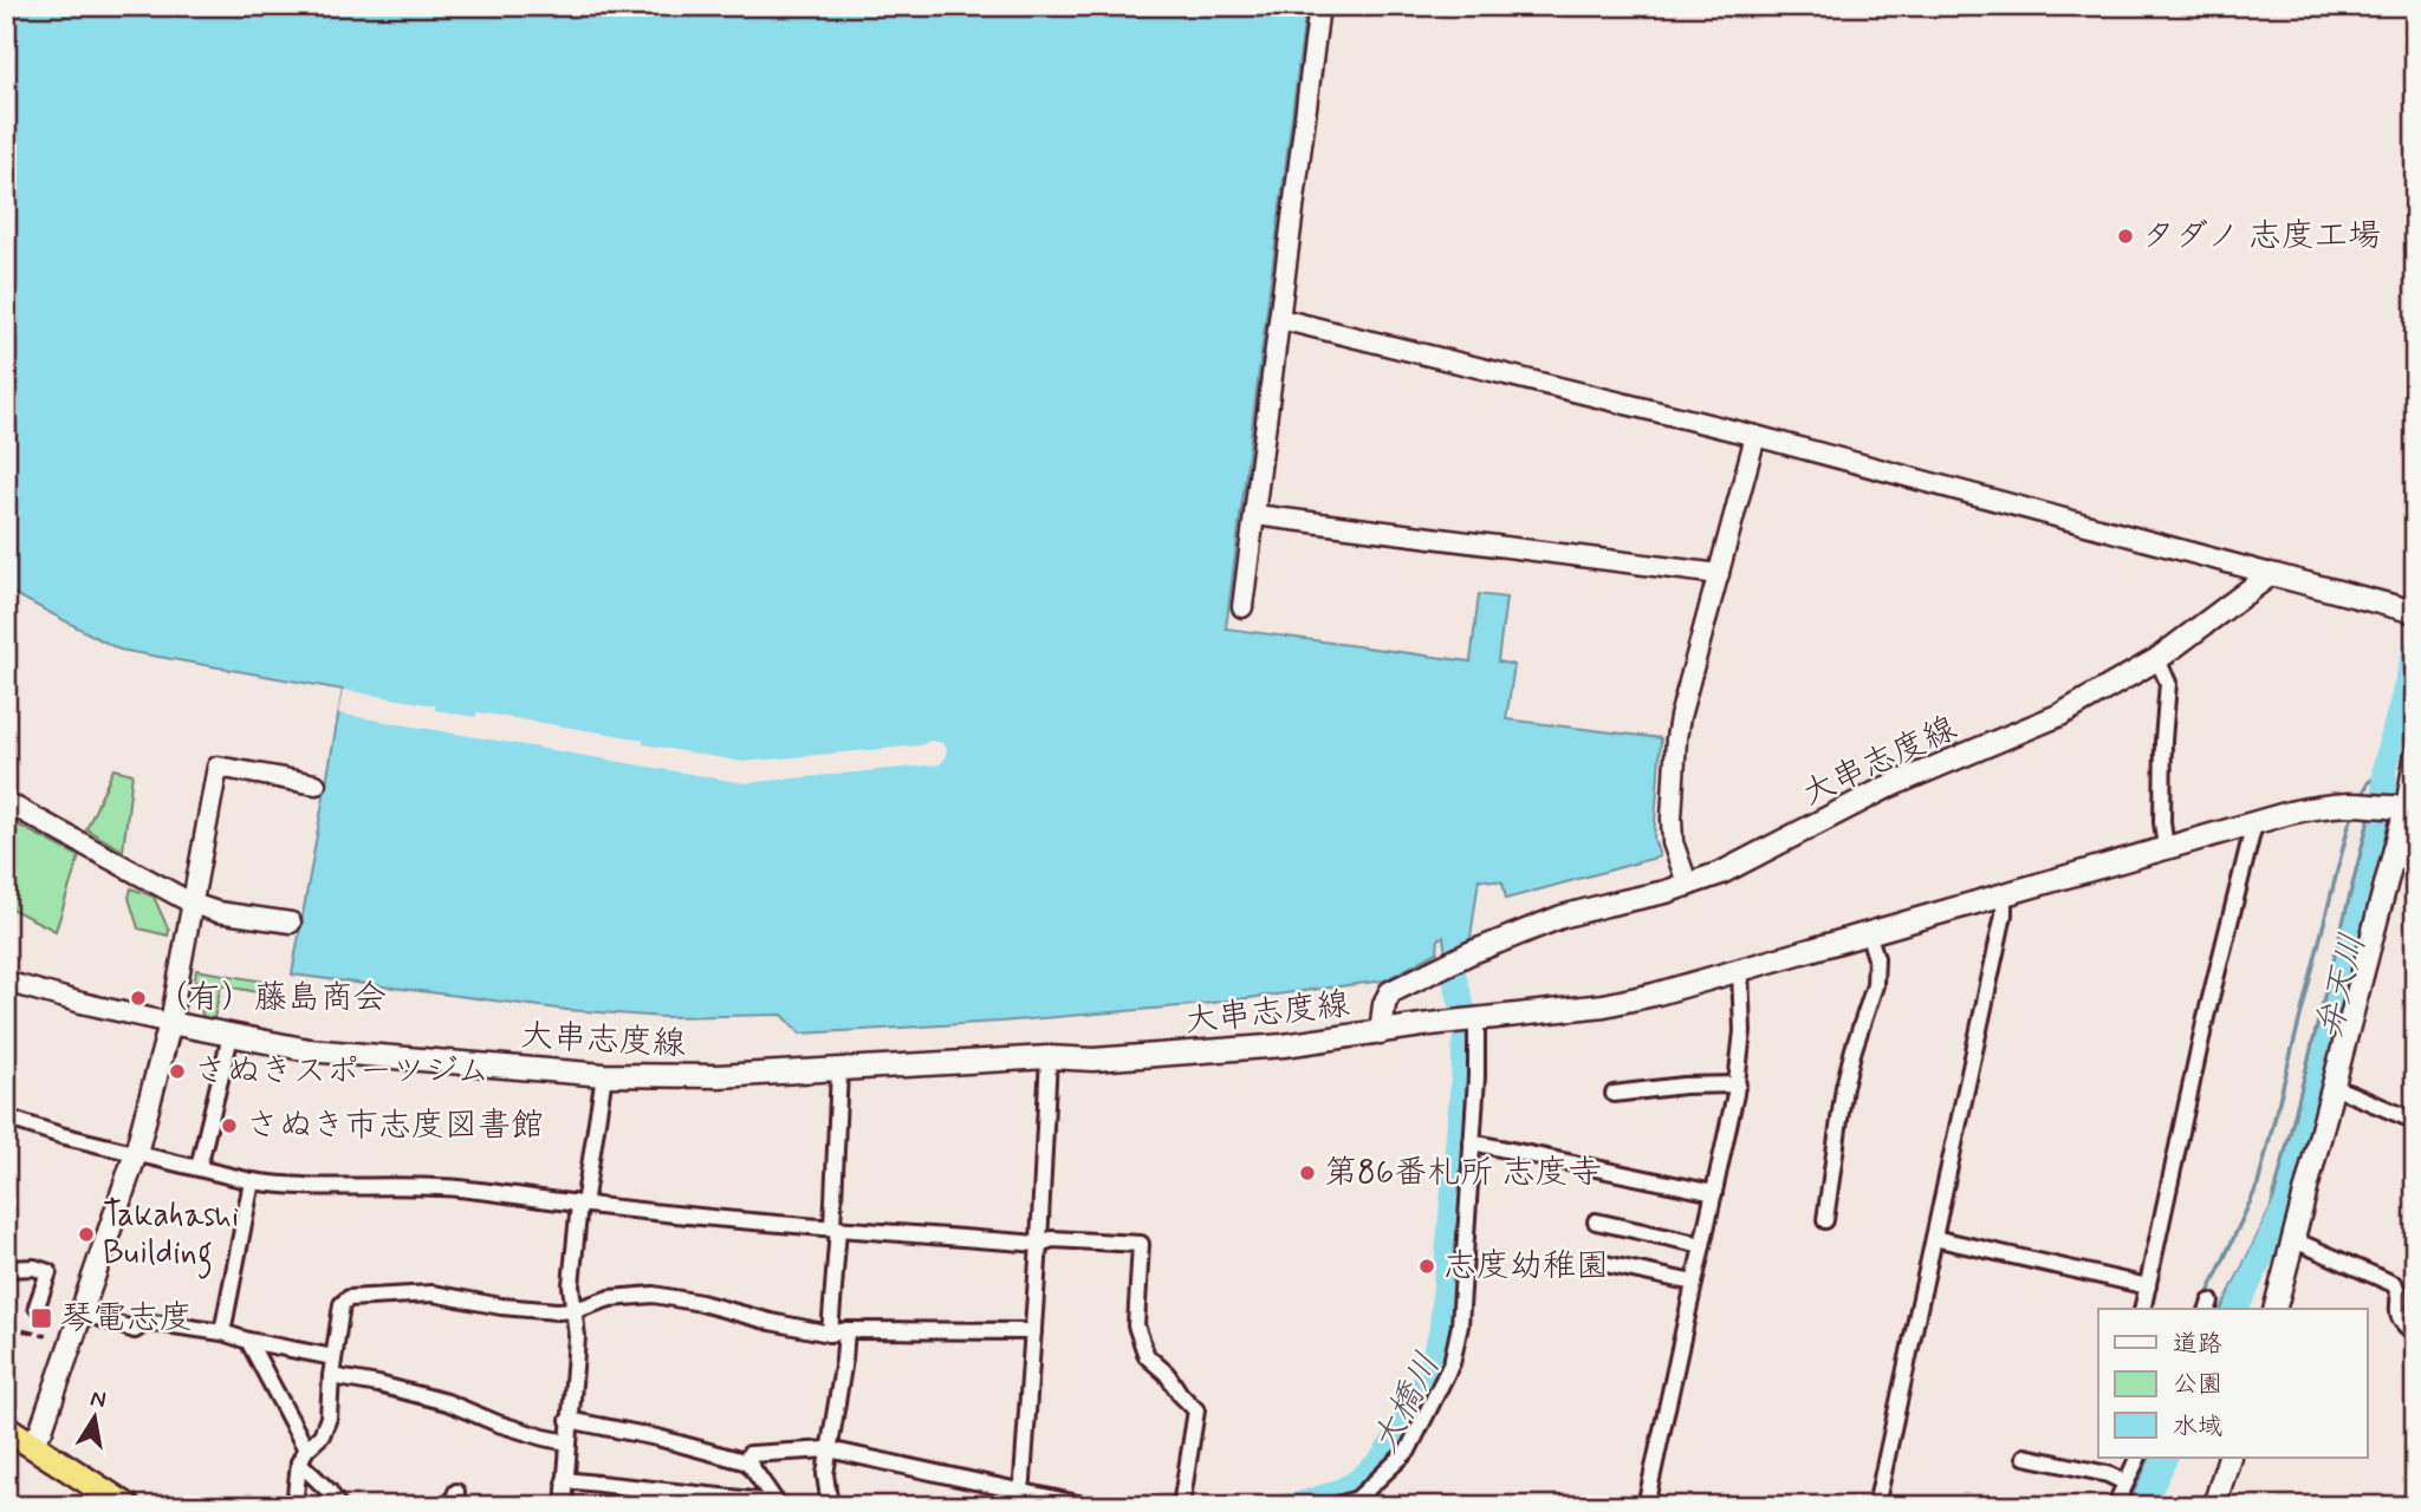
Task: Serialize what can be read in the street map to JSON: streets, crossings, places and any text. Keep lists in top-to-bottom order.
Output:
{
  "streets": {
    "main road": ["大串志度線"]
  },
  "water": ["弁天川", "大橋川"],
  "places": {
    "other": [
      "タダノ 志度工場",
      "（有）藤島商会",
      "さぬきスポーツジム",
      "さぬき市志度図書館",
      "第86番札所 志度寺",
      "Takahashi Building",
      "志度幼稚園"
    ],
    "transit": ["琴電志度"]
  },
  "legend": ["道路", "公園", "水域"],
  "north": "top"
}
